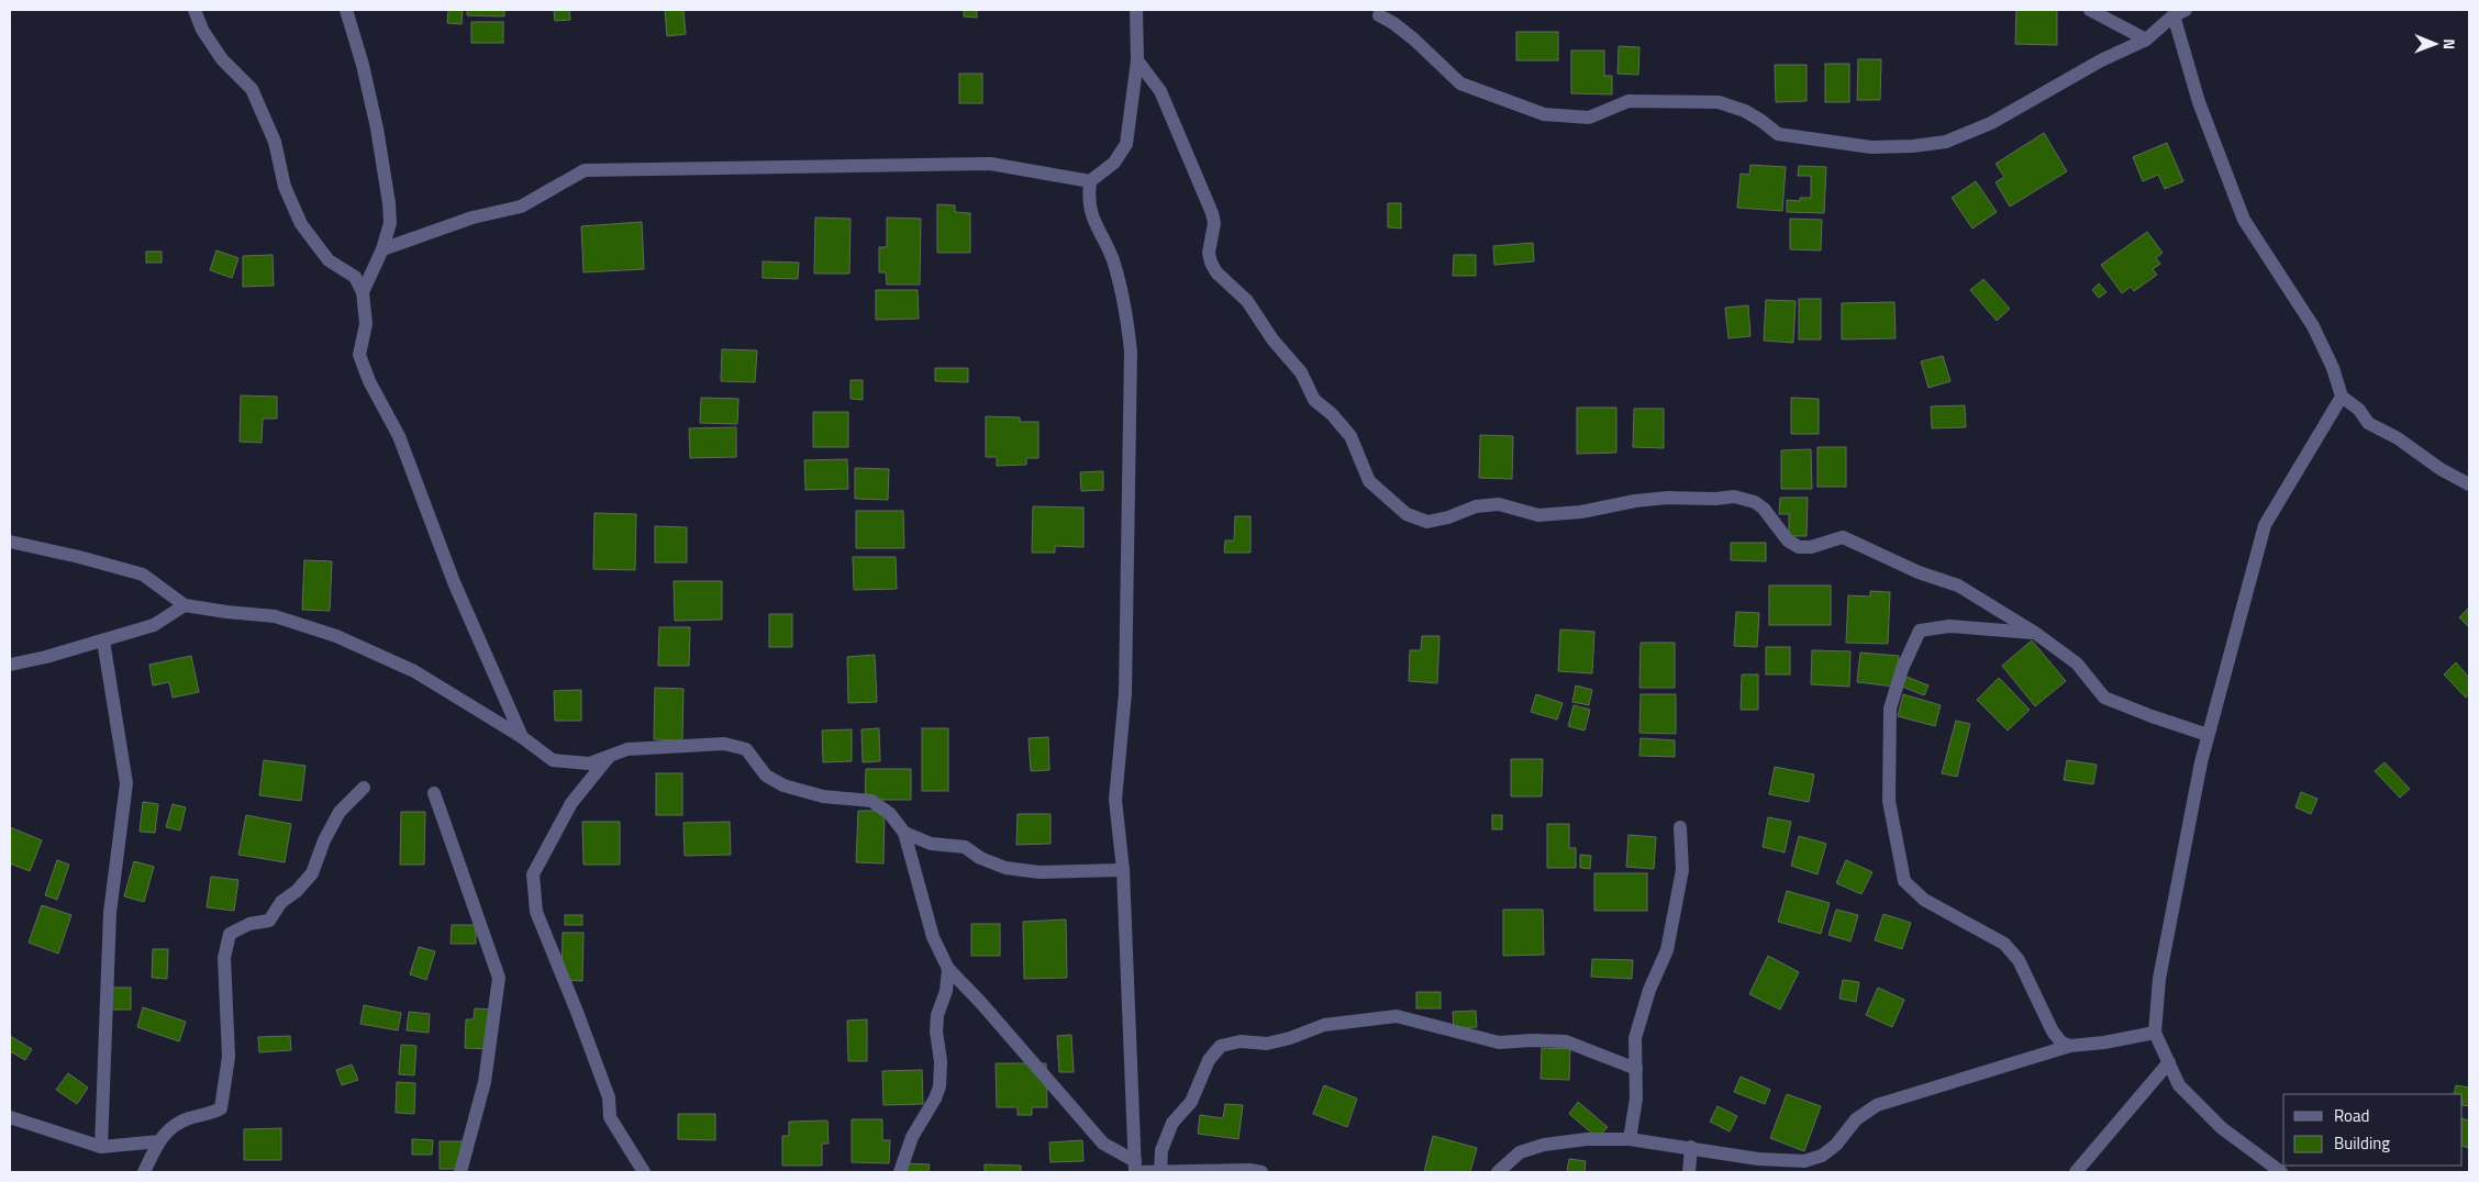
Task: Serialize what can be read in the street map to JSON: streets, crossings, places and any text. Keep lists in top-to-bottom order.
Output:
{
  "legend": ["Road", "Building"],
  "north": "right"
}
